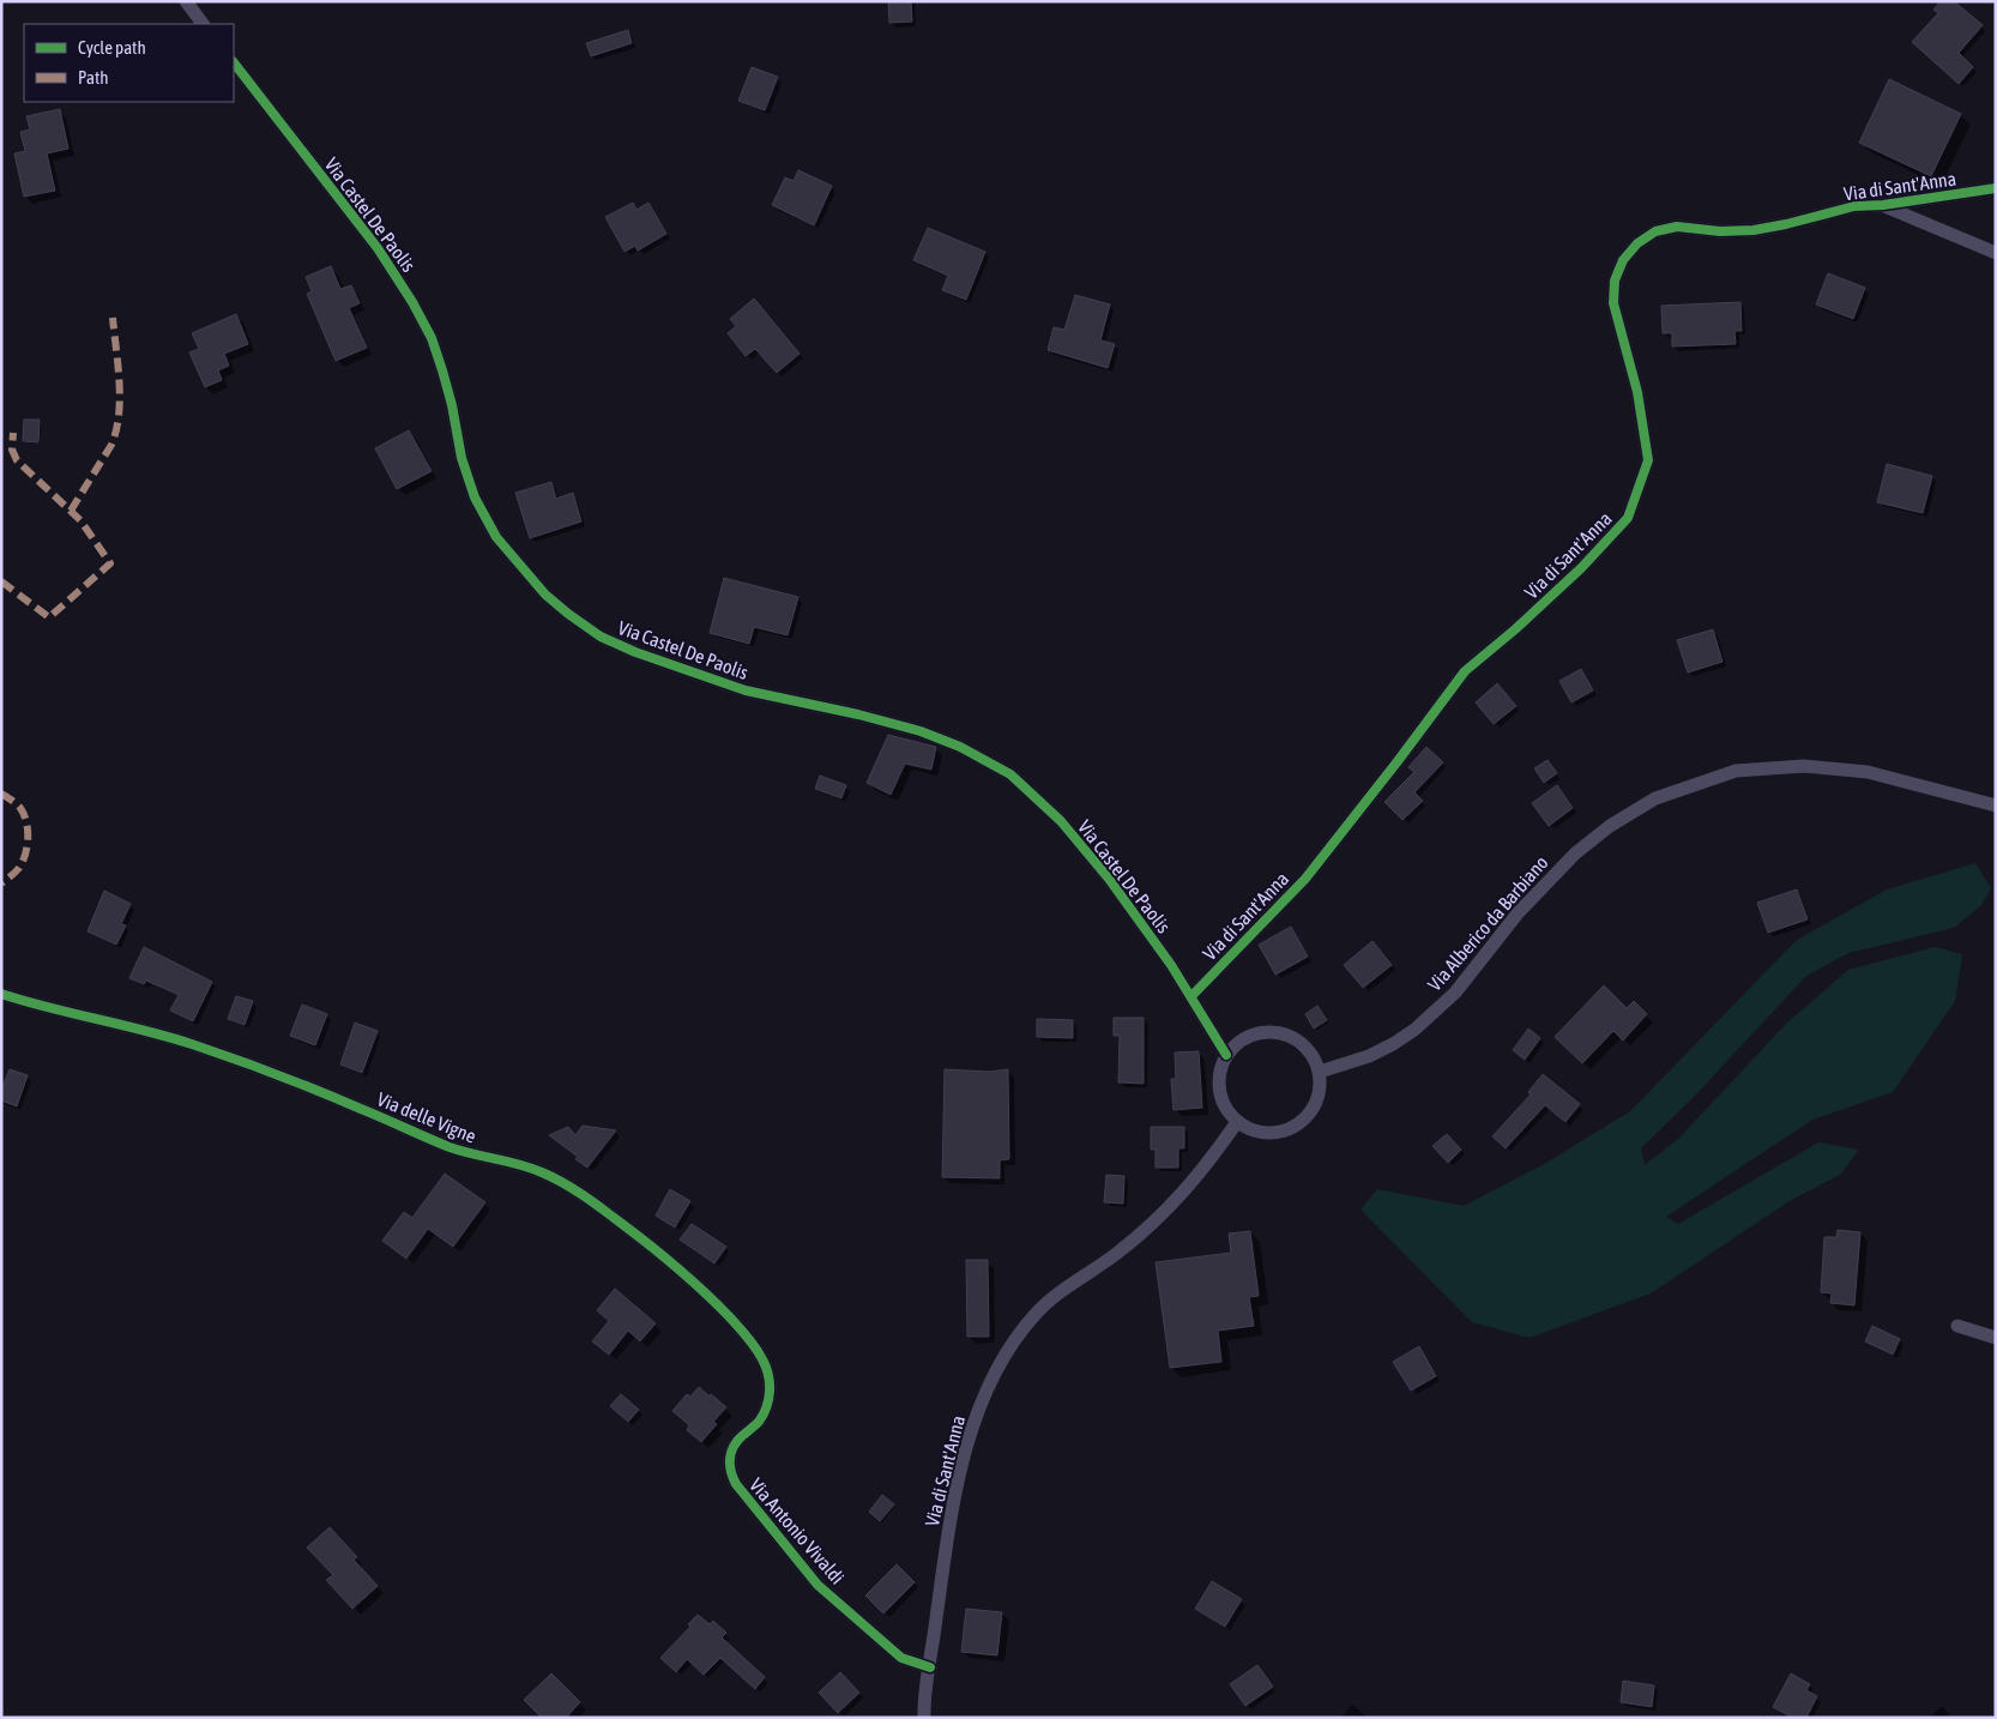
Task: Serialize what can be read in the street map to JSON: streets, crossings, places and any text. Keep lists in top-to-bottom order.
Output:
{
  "streets": {
    "street": [
      "Via di Sant'Anna",
      "Via Castel De Paolis",
      "Via Alberico da Barbiano",
      "Via delle Vigne",
      "Via Antonio Vivaldi"
    ]
  },
  "crossings": [
    ["Via di Sant'Anna", "Via Castel De Paolis"],
    ["Via di Sant'Anna", "Via Alberico da Barbiano"],
    ["Via di Sant'Anna", "Via Antonio Vivaldi"],
    ["Via Castel De Paolis", "Via Alberico da Barbiano"],
    ["Via delle Vigne", "Via Antonio Vivaldi"]
  ],
  "legend": ["Cycle path", "Path"]
}
